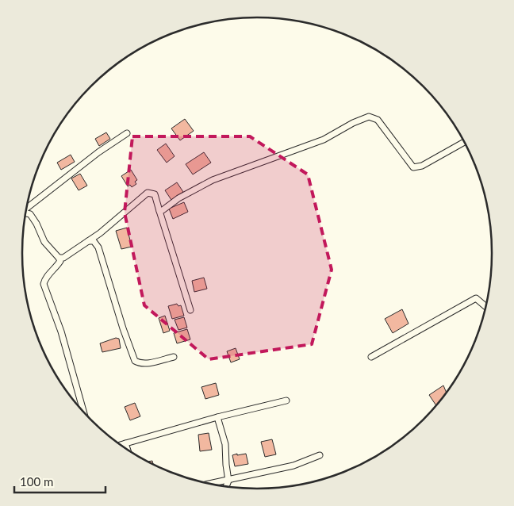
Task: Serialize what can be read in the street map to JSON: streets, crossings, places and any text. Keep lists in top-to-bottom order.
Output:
{
  "scale_bar": "100 m"
}
